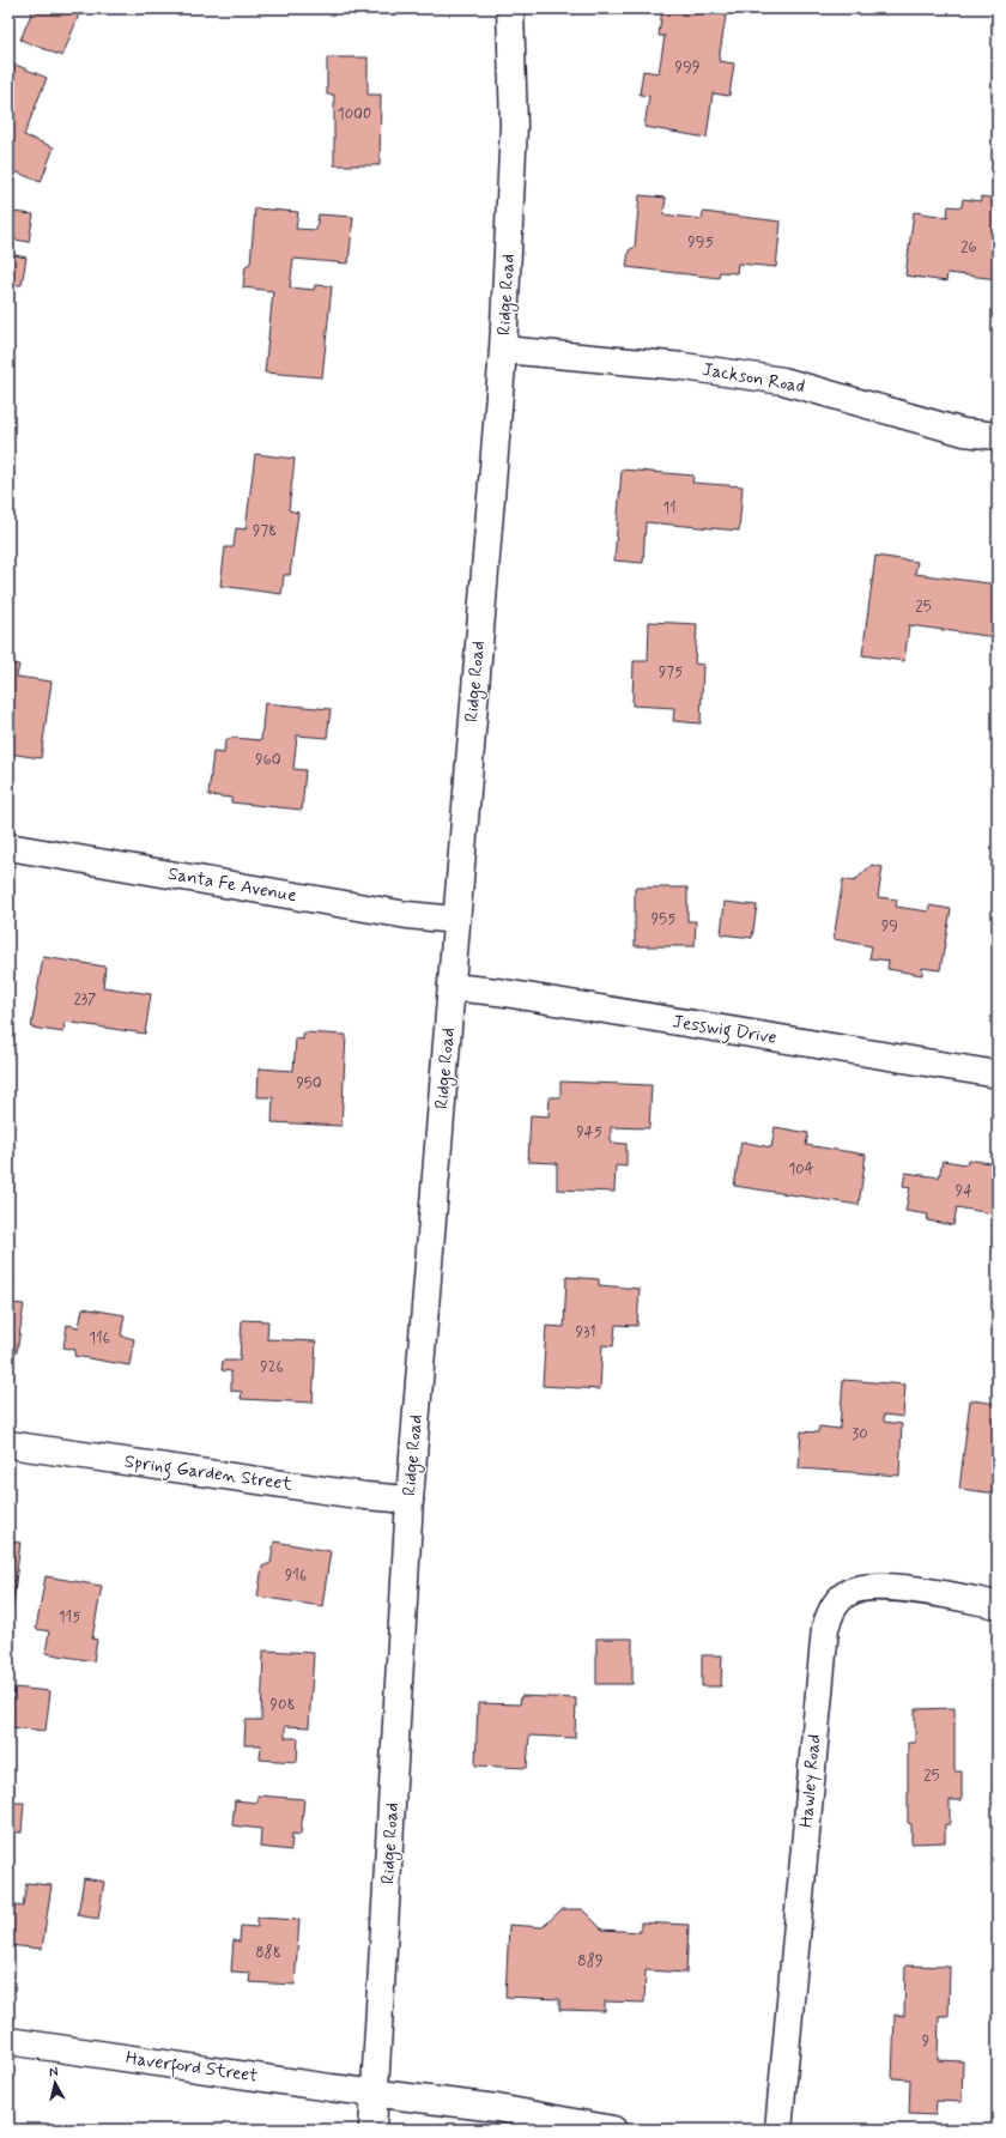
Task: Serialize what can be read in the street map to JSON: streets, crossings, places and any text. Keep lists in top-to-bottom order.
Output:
{
  "streets": {
    "street": [
      "Ridge Road",
      "Jackson Road",
      "Santa Fe Avenue",
      "Jesswig Drive",
      "Spring Garden Street",
      "Hawley Road",
      "Haverford Street"
    ]
  },
  "crossings": [
    ["Ridge Road", "Jackson Road"],
    ["Ridge Road", "Santa Fe Avenue"],
    ["Ridge Road", "Jesswig Drive"],
    ["Ridge Road", "Spring Garden Street"],
    ["Ridge Road", "Haverford Street"]
  ],
  "house_numbers": [
    "999",
    "1000",
    "995",
    "26",
    "11",
    "978",
    "25",
    "975",
    "960",
    "955",
    "99",
    "237",
    "950",
    "945",
    "104",
    "94",
    "931",
    "116",
    "926",
    "30",
    "916",
    "115",
    "908",
    "25",
    "888",
    "889",
    "9"
  ],
  "north": "top"
}
